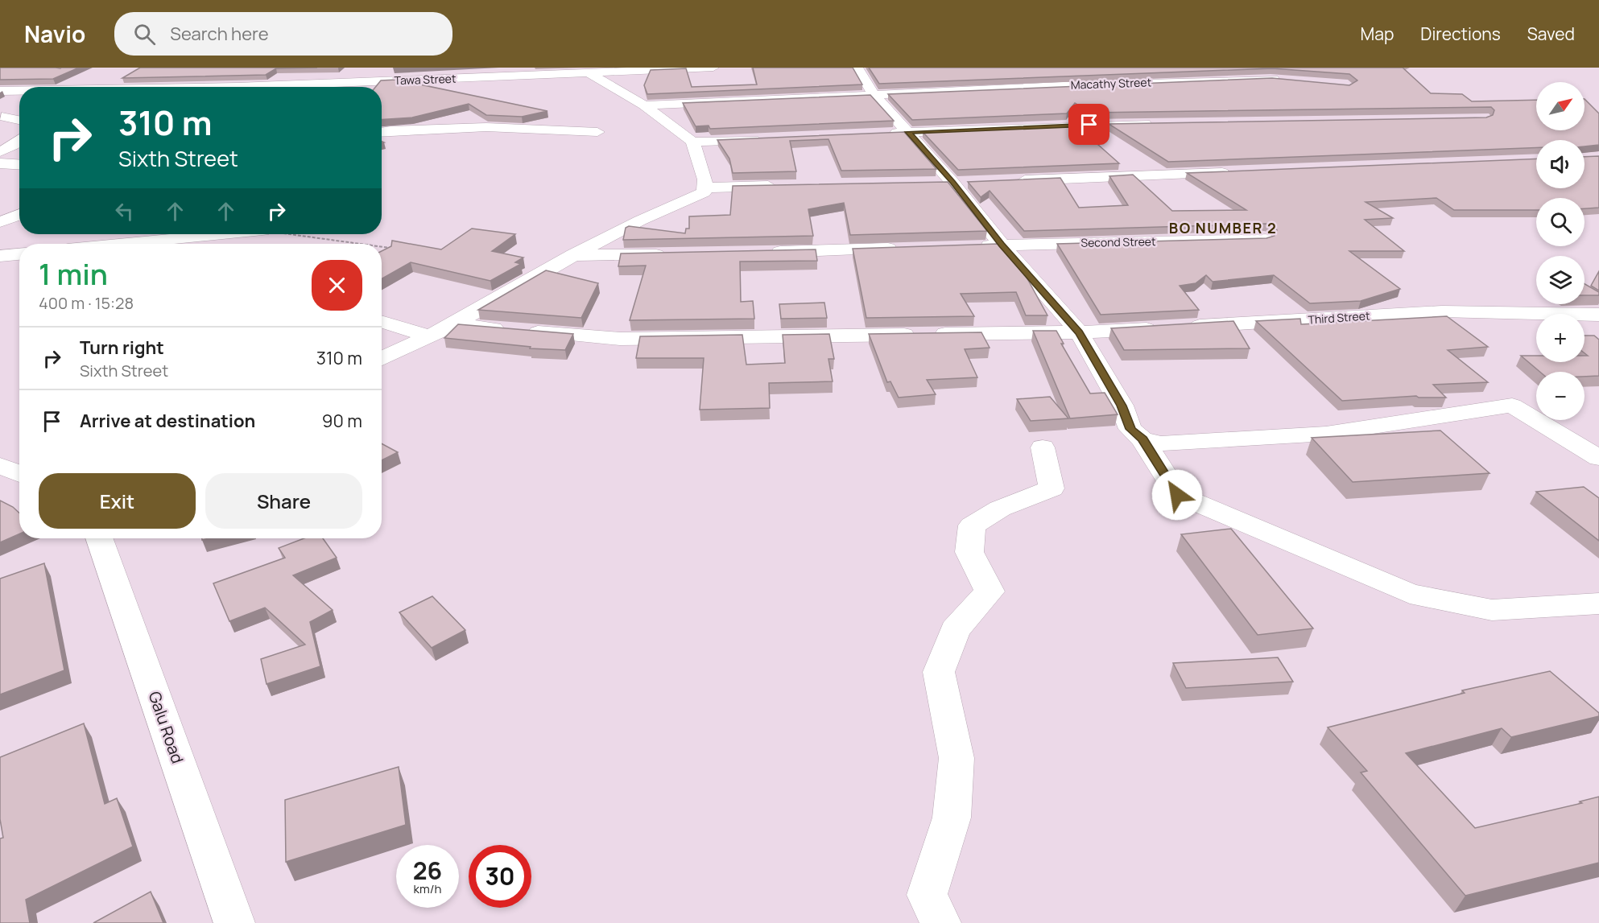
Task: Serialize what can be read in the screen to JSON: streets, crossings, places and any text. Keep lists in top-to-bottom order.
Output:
{
  "streets": {
    "street": [
      "Tawa Street",
      "Macathy Street",
      "Second Street",
      "Third Street",
      "Galu Road"
    ]
  },
  "districts": ["BO NUMBER 2"],
  "north": "top right",
  "page": {
    "header": "Navio",
    "search": "Search here",
    "nav": ["Map", "Directions", "Saved"],
    "map_buttons": ["+", "−"],
    "turn": ["310 m", "Sixth Street"],
    "heading": ["1 min", "400 m · 15:28"],
    "list": [
      {
        "name": "Turn right",
        "note": "Sixth Street",
        "value": "310 m"
      },
      {
        "name": "Arrive at destination",
        "value": "90 m"
      }
    ],
    "buttons": ["Exit", "Share"],
    "speed": "26 km/h",
    "limit": "30"
  }
}
